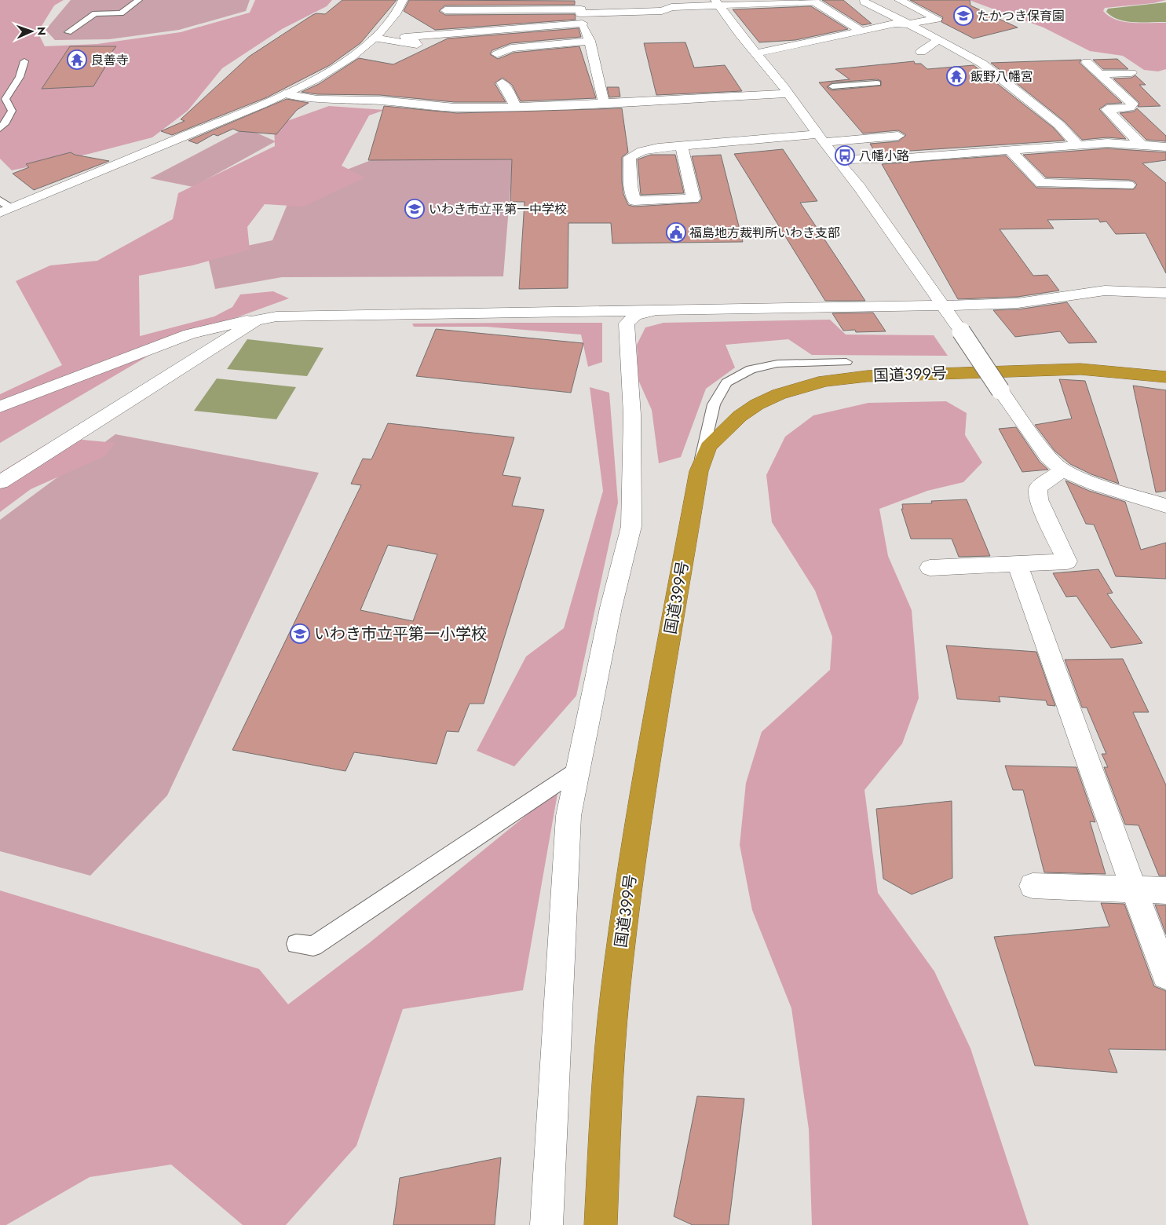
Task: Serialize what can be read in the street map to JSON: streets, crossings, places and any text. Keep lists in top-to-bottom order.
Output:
{
  "streets": {
    "highway": ["国道399号"]
  },
  "places": {
    "school or university": ["たかつき保育園", "いわき市立平第一中学校", "いわき市立平第一小学校"],
    "temple": ["良善寺", "飯野八幡宮"],
    "bus stop": ["八幡小路"],
    "public building": ["福島地方裁判所いわき支部"]
  },
  "north": "right"
}
